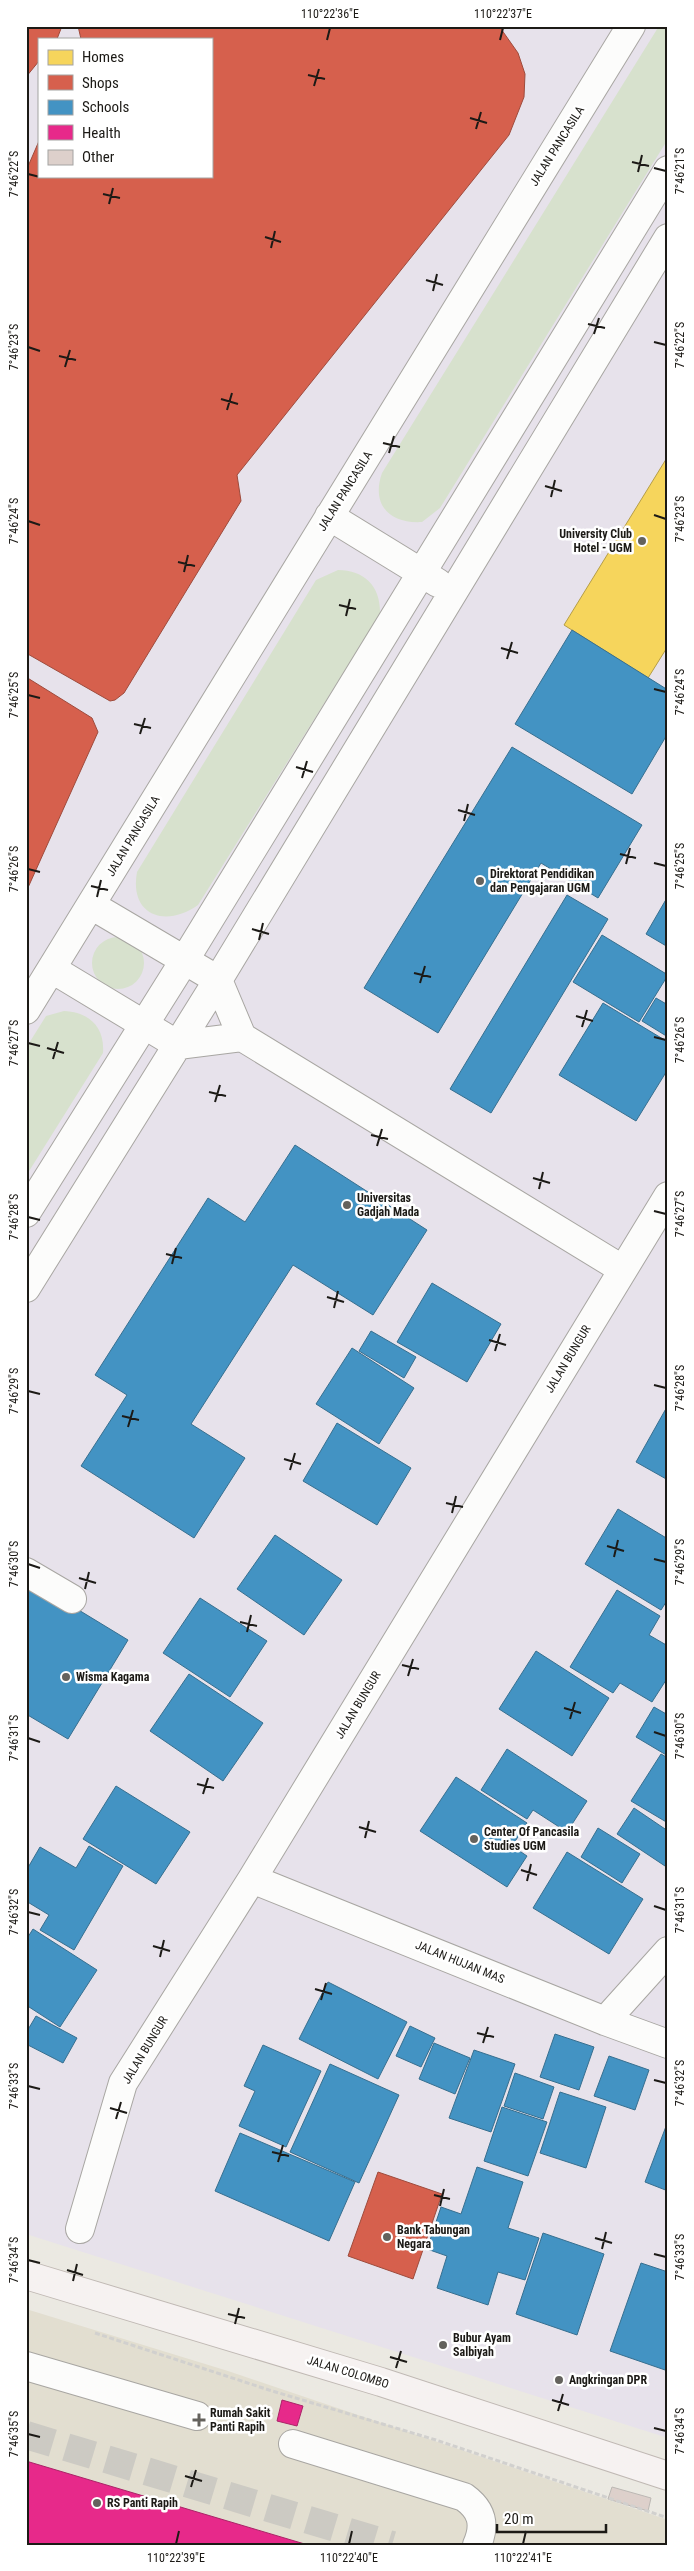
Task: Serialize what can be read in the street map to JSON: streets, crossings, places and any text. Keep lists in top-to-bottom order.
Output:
{
  "streets": {
    "main road": ["JALAN COLOMBO"],
    "street": ["JALAN PANCASILA", "JALAN BUNGUR", "JALAN HUJAN MAS"]
  },
  "crossings": [
    ["JALAN BUNGUR", "JALAN HUJAN MAS"]
  ],
  "places": {
    "other": [
      "University Club Hotel - UGM",
      "Direktorat Pendidikan dan Pengajaran UGM",
      "Universitas Gadjah Mada",
      "Wisma Kagama",
      "Center Of Pancasila Studies UGM",
      "Bank Tabungan Negara",
      "Bubur Ayam Salbiyah",
      "Angkringan DPR",
      "RS Panti Rapih"
    ],
    "health": ["Rumah Sakit Panti Rapih"]
  },
  "legend": [
    "Homes",
    "Shops",
    "Schools",
    "Health",
    "Other"
  ],
  "scale_bar": "20 m",
  "coordinates": [
    "110°22'36\"E",
    "110°22'37\"E",
    "7°46'21\"S",
    "7°46'22\"S",
    "7°46'23\"S",
    "7°46'24\"S",
    "7°46'25\"S",
    "7°46'26\"S",
    "7°46'27\"S",
    "7°46'28\"S",
    "7°46'29\"S",
    "7°46'30\"S",
    "7°46'31\"S",
    "7°46'32\"S",
    "7°46'33\"S",
    "7°46'34\"S",
    "7°46'35\"S",
    "110°22'39\"E",
    "110°22'40\"E",
    "110°22'41\"E"
  ]
}
